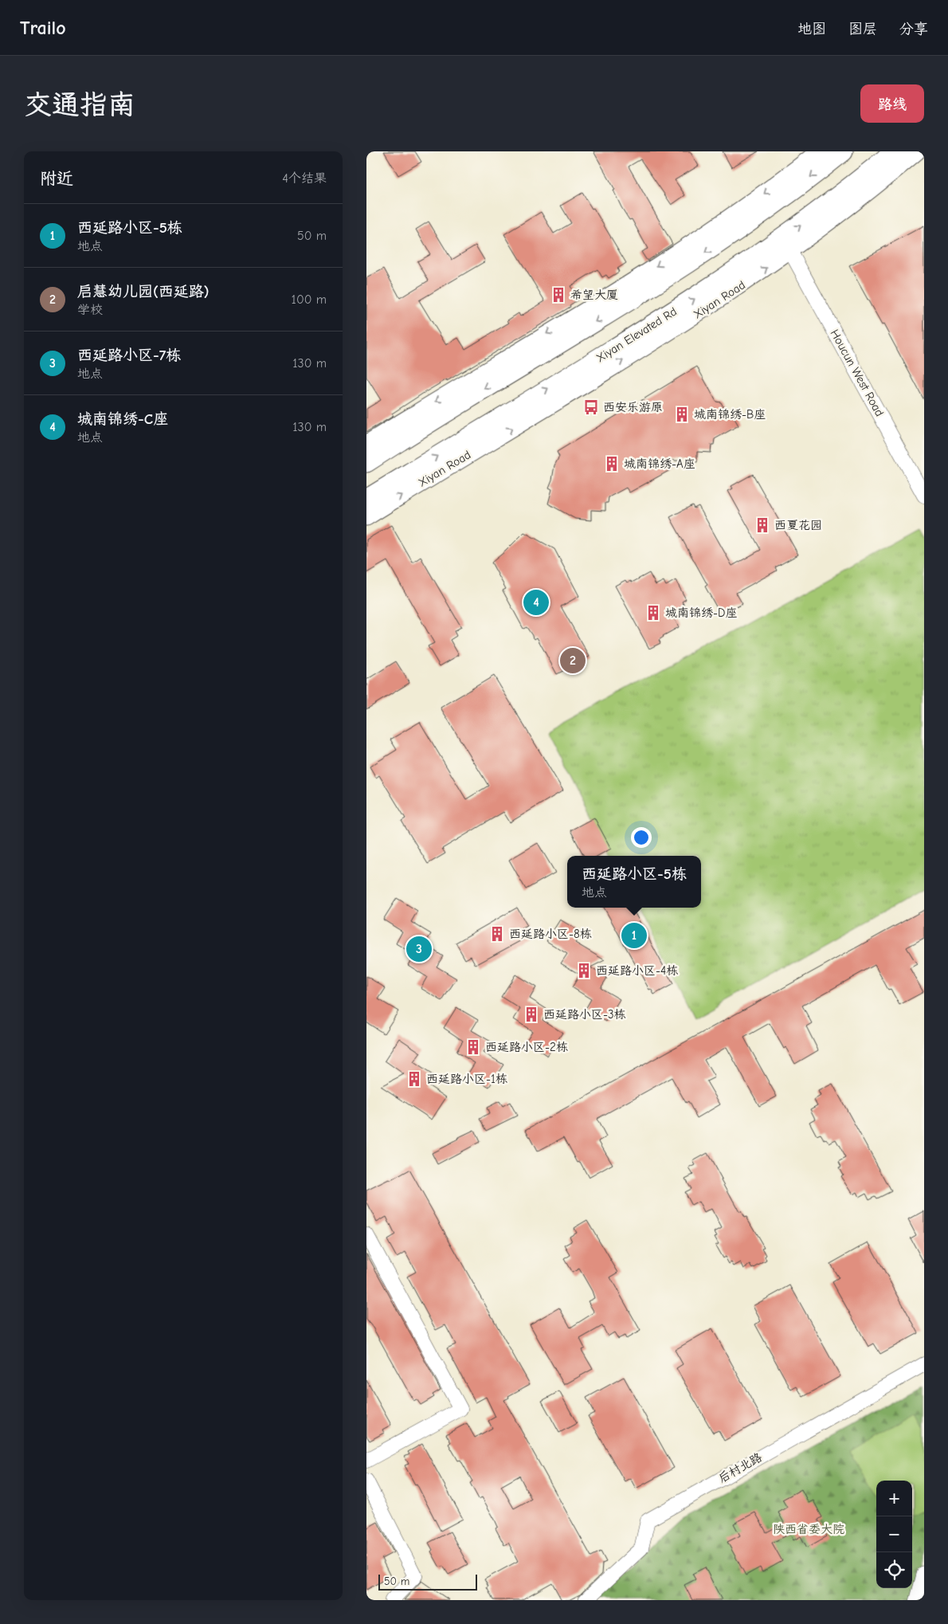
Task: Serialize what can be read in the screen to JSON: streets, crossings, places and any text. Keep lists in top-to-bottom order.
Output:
{
  "streets": {
    "highway": ["Xiyan Elevated Rd"],
    "main road": ["Xiyan Road"],
    "street": ["Houcun West Road", "后村北路"]
  },
  "crossings": [
    ["Xiyan Road", "Houcun West Road"]
  ],
  "parks": ["陕西省委大院"],
  "places": {
    "building": [
      "希望大厦",
      "城南锦绣-B座",
      "城南锦绣-A座",
      "西夏花园",
      "城南锦绣-D座",
      "西延路小区-8栋",
      "西延路小区-4栋",
      "西延路小区-3栋",
      "西延路小区-2栋",
      "西延路小区-1栋"
    ],
    "bus stop": ["西安乐游原"]
  },
  "scale_bar": "50 m",
  "page": {
    "header": "Trailo",
    "nav": ["地图", "图层", "分享"],
    "buttons": "路线",
    "title": "交通指南",
    "heading": ["附近", "4个结果"],
    "list": [
      {
        "mark": "1",
        "name": "西延路小区-5栋",
        "note": "地点",
        "value": "50 m"
      },
      {
        "mark": "2",
        "name": "启慧幼儿园(西延路)",
        "note": "学校",
        "value": "100 m"
      },
      {
        "mark": "3",
        "name": "西延路小区-7栋",
        "note": "地点",
        "value": "130 m"
      },
      {
        "mark": "4",
        "name": "城南锦绣-C座",
        "note": "地点",
        "value": "130 m"
      }
    ],
    "pins": [
      "4",
      "2",
      "1",
      "3"
    ],
    "popup": ["西延路小区-5栋", "地点"],
    "map_buttons": ["+", "−"],
    "scale": "50 m"
  }
}
